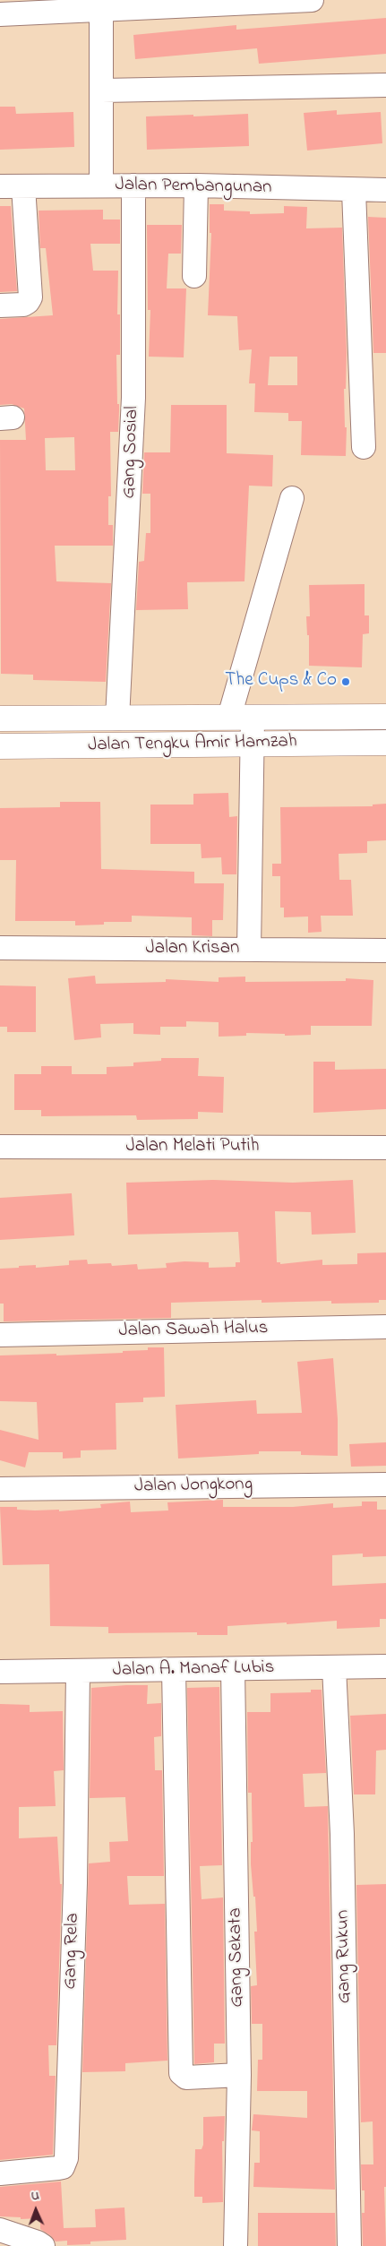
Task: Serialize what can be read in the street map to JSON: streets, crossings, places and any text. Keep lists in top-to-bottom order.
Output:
{
  "streets": {
    "main road": ["Jalan Tengku Amir Hamzah"],
    "street": [
      "Jalan Pembangunan",
      "Gang Sosial",
      "Jalan Krisan",
      "Jalan Melati Putih",
      "Jalan Sawah Halus",
      "Jalan Jongkong",
      "Jalan A. Manaf Lubis",
      "Gang Rela",
      "Gang Rukun",
      "Gang Sekata"
    ]
  },
  "crossings": [
    ["Jalan Pembangunan", "Gang Sosial"],
    ["Gang Sosial", "Jalan Tengku Amir Hamzah"],
    ["Jalan A. Manaf Lubis", "Gang Rela"],
    ["Jalan A. Manaf Lubis", "Gang Rukun"],
    ["Jalan A. Manaf Lubis", "Gang Sekata"]
  ],
  "places": ["The Cups & Co"],
  "north": "top"
}
